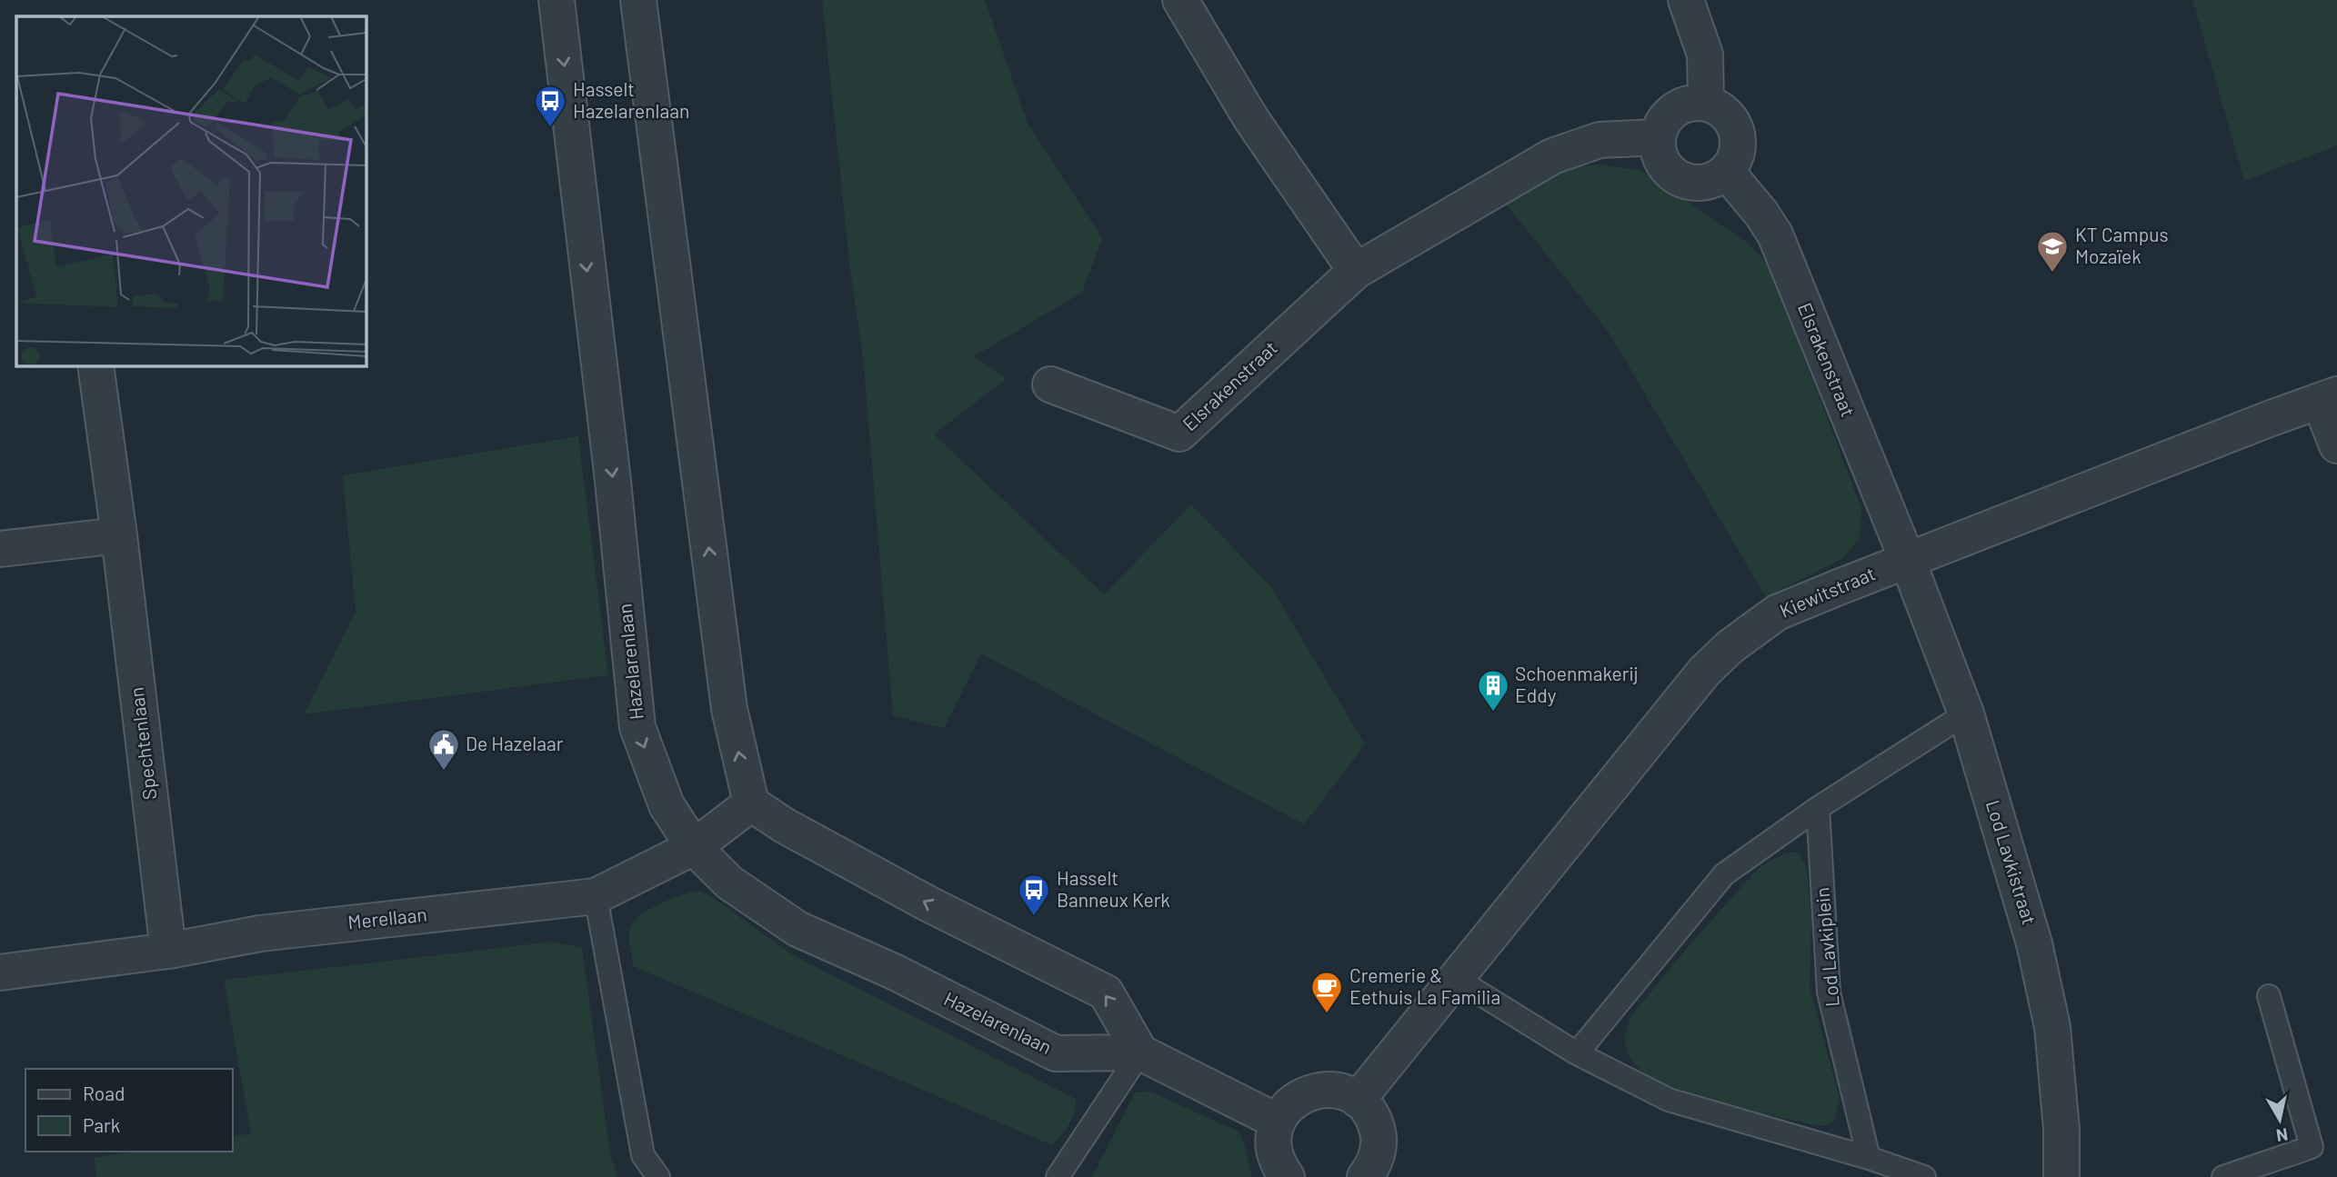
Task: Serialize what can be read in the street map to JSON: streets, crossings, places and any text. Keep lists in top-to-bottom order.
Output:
{
  "streets": {
    "street": [
      "Elsrakenstraat",
      "Kiewitstraat",
      "Hazelarenlaan",
      "Spechtenlaan",
      "Lod Lavkistraat",
      "Merellaan"
    ],
    "lane": ["Lod Lavkiplein"]
  },
  "crossings": [
    ["Elsrakenstraat", "Kiewitstraat"],
    ["Elsrakenstraat", "Lod Lavkistraat"],
    ["Kiewitstraat", "Lod Lavkistraat"],
    ["Hazelarenlaan", "Merellaan"],
    ["Spechtenlaan", "Merellaan"]
  ],
  "places": {
    "bus stop": ["Hasselt Hazelarenlaan", "Hasselt Banneux Kerk"],
    "school or university": ["KT Campus Mozaïek"],
    "building": ["Schoenmakerij Eddy"],
    "public building": ["De Hazelaar"],
    "cafe": ["Cremerie & Eethuis La Familia"]
  },
  "legend": ["Road", "Park"],
  "north": "bottom"
}
